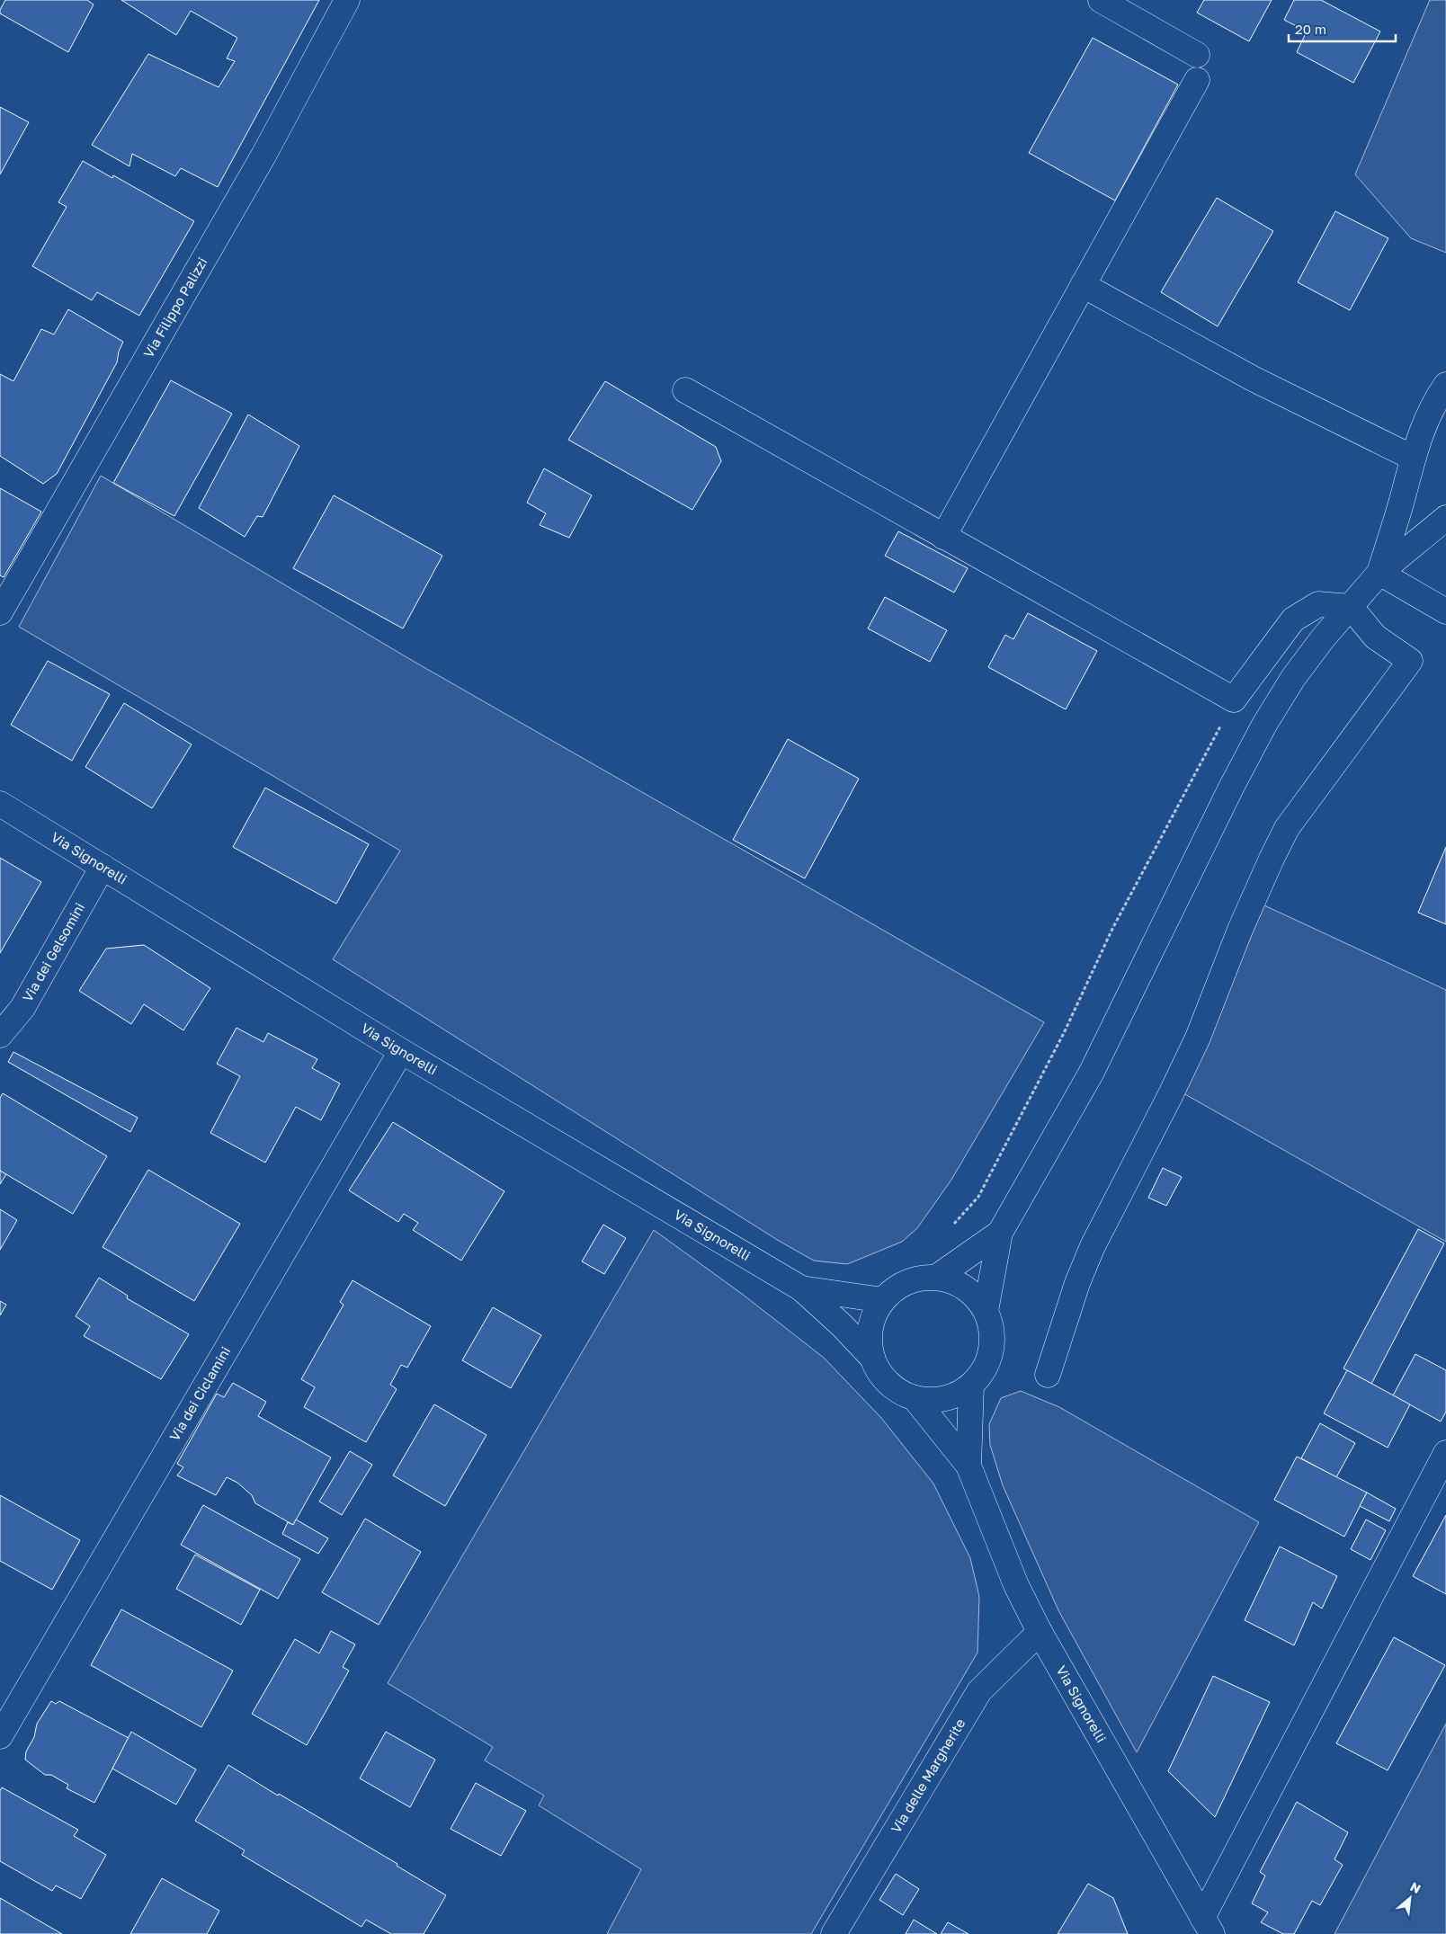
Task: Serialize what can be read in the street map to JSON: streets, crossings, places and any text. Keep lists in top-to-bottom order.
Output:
{
  "streets": {
    "street": [
      "Via Filippo Palizzi",
      "Via Signorelli",
      "Via dei Gelsomini",
      "Via dei Ciclamini",
      "Via delle Margherite"
    ]
  },
  "crossings": [
    ["Via Signorelli", "Via dei Gelsomini"],
    ["Via Signorelli", "Via dei Ciclamini"],
    ["Via Signorelli", "Via delle Margherite"]
  ],
  "scale_bar": "20 m",
  "north": "top right"
}
